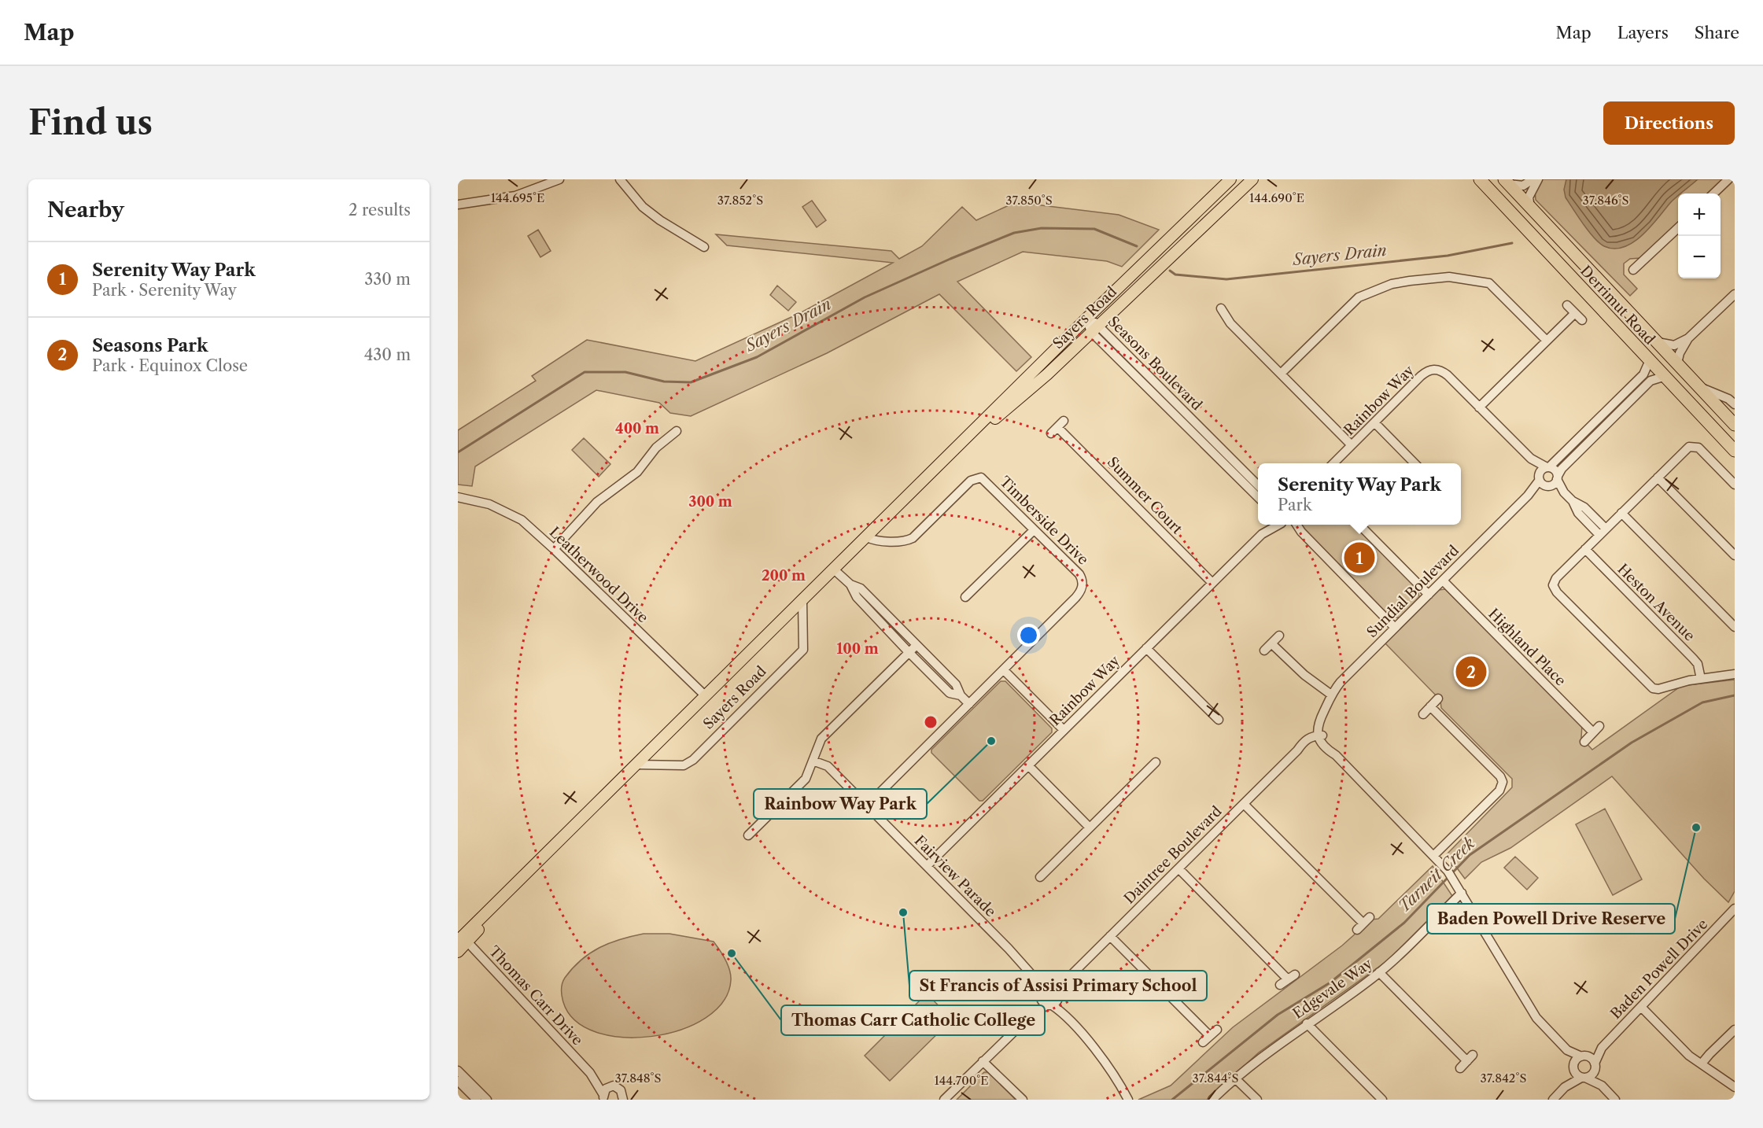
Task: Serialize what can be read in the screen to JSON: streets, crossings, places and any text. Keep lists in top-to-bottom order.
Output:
{
  "streets": {
    "highway": ["Derrimut Road"],
    "main road": ["Sayers Road"],
    "street": [
      "Seasons Boulevard",
      "Rainbow Way",
      "Summer Court",
      "Timberside Drive",
      "Leatherwood Drive",
      "Sundial Boulevard",
      "Heston Avenue",
      "Highland Place",
      "Daintree Boulevard",
      "Fairview Parade",
      "Baden Powell Drive",
      "Edgevale Way",
      "Thomas Carr Drive"
    ]
  },
  "crossings": [
    ["Sayers Road", "Seasons Boulevard"],
    ["Sayers Road", "Timberside Drive"],
    ["Sayers Road", "Leatherwood Drive"],
    ["Sayers Road", "Thomas Carr Drive"],
    ["Rainbow Way", "Summer Court"],
    ["Rainbow Way", "Sundial Boulevard"],
    ["Rainbow Way", "Fairview Parade"],
    ["Sundial Boulevard", "Highland Place"],
    ["Sundial Boulevard", "Daintree Boulevard"],
    ["Daintree Boulevard", "Fairview Parade"]
  ],
  "water": ["Sayers Drain", "Tarneit Creek"],
  "places": [
    "Rainbow Way Park",
    "Baden Powell Drive Reserve",
    "St Francis of Assisi Primary School",
    "Thomas Carr Catholic College"
  ],
  "page": {
    "header": "Map",
    "nav": ["Map", "Layers", "Share"],
    "buttons": "Directions",
    "title": "Find us",
    "heading": ["Nearby", "2 results"],
    "map_buttons": ["+", "−"],
    "list": [
      {
        "mark": "1",
        "name": "Serenity Way Park",
        "note": "Park · Serenity Way",
        "value": "330 m"
      },
      {
        "mark": "2",
        "name": "Seasons Park",
        "note": "Park · Equinox Close",
        "value": "430 m"
      }
    ],
    "popup": ["Serenity Way Park", "Park"],
    "pins": ["1", "2"]
  },
  "coordinates": [
    "144.695°E",
    "144.690°E",
    "37.852°S",
    "37.850°S",
    "37.846°S",
    "37.848°S",
    "37.844°S",
    "37.842°S",
    "144.700°E"
  ],
  "rings": [
    "400 m",
    "300 m",
    "200 m",
    "100 m"
  ]
}
